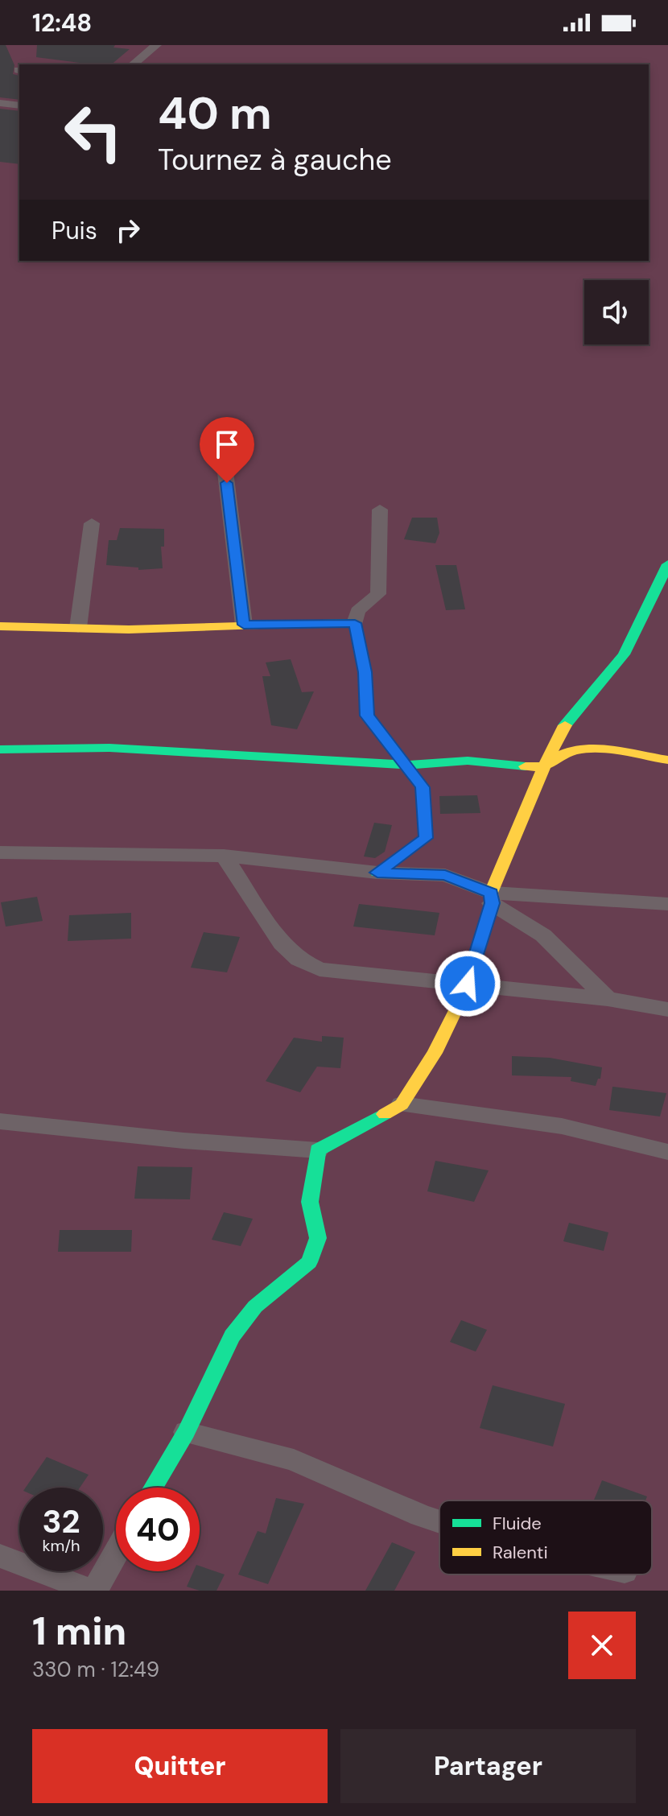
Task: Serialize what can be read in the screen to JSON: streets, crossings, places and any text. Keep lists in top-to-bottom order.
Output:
{
  "legend": ["Fluide", "Ralenti"],
  "page": {
    "status": "12:48",
    "turn": ["40 m", "Tournez à gauche"],
    "then": "Puis",
    "speed": "32 km/h",
    "limit": "40",
    "heading": ["1 min", "330 m · 12:49"],
    "buttons": ["Quitter", "Partager"]
  }
}
